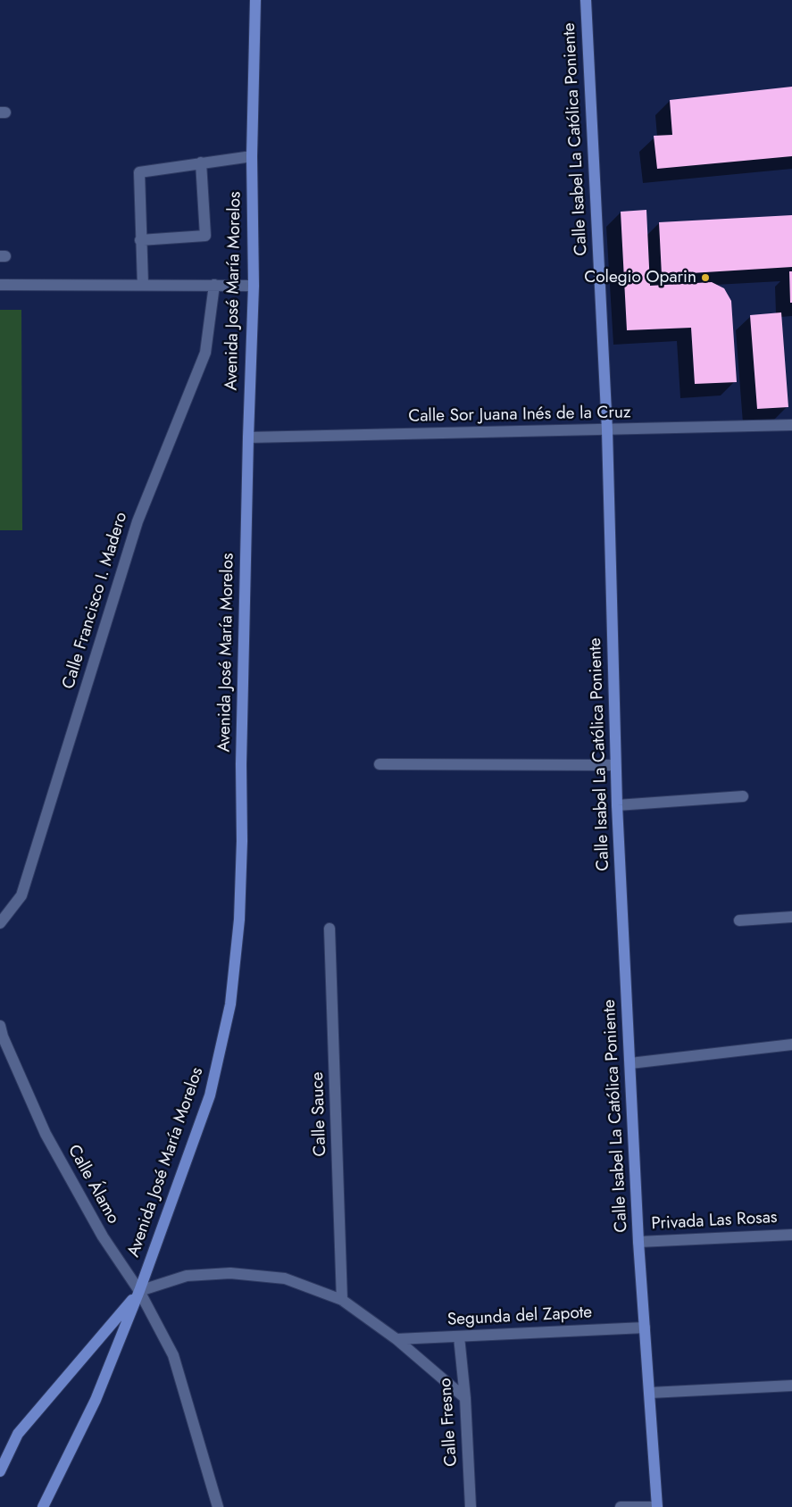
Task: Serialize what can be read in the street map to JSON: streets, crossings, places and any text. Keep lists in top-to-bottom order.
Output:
{
  "streets": {
    "main road": ["Calle Isabel La Católica Poniente", "Avenida José María Morelos"],
    "street": [
      "Calle Sor Juana Inés de la Cruz",
      "Calle Francisco I. Madero",
      "Calle Sauce",
      "Calle Álamo",
      "Privada Las Rosas",
      "Segunda del Zapote",
      "Calle Fresno"
    ]
  },
  "crossings": [
    ["Calle Isabel La Católica Poniente", "Calle Sor Juana Inés de la Cruz"],
    ["Calle Isabel La Católica Poniente", "Privada Las Rosas"],
    ["Calle Isabel La Católica Poniente", "Segunda del Zapote"],
    ["Avenida José María Morelos", "Calle Sor Juana Inés de la Cruz"],
    ["Avenida José María Morelos", "Calle Álamo"],
    ["Segunda del Zapote", "Calle Fresno"]
  ],
  "places": ["Colegio Oparin"]
}
